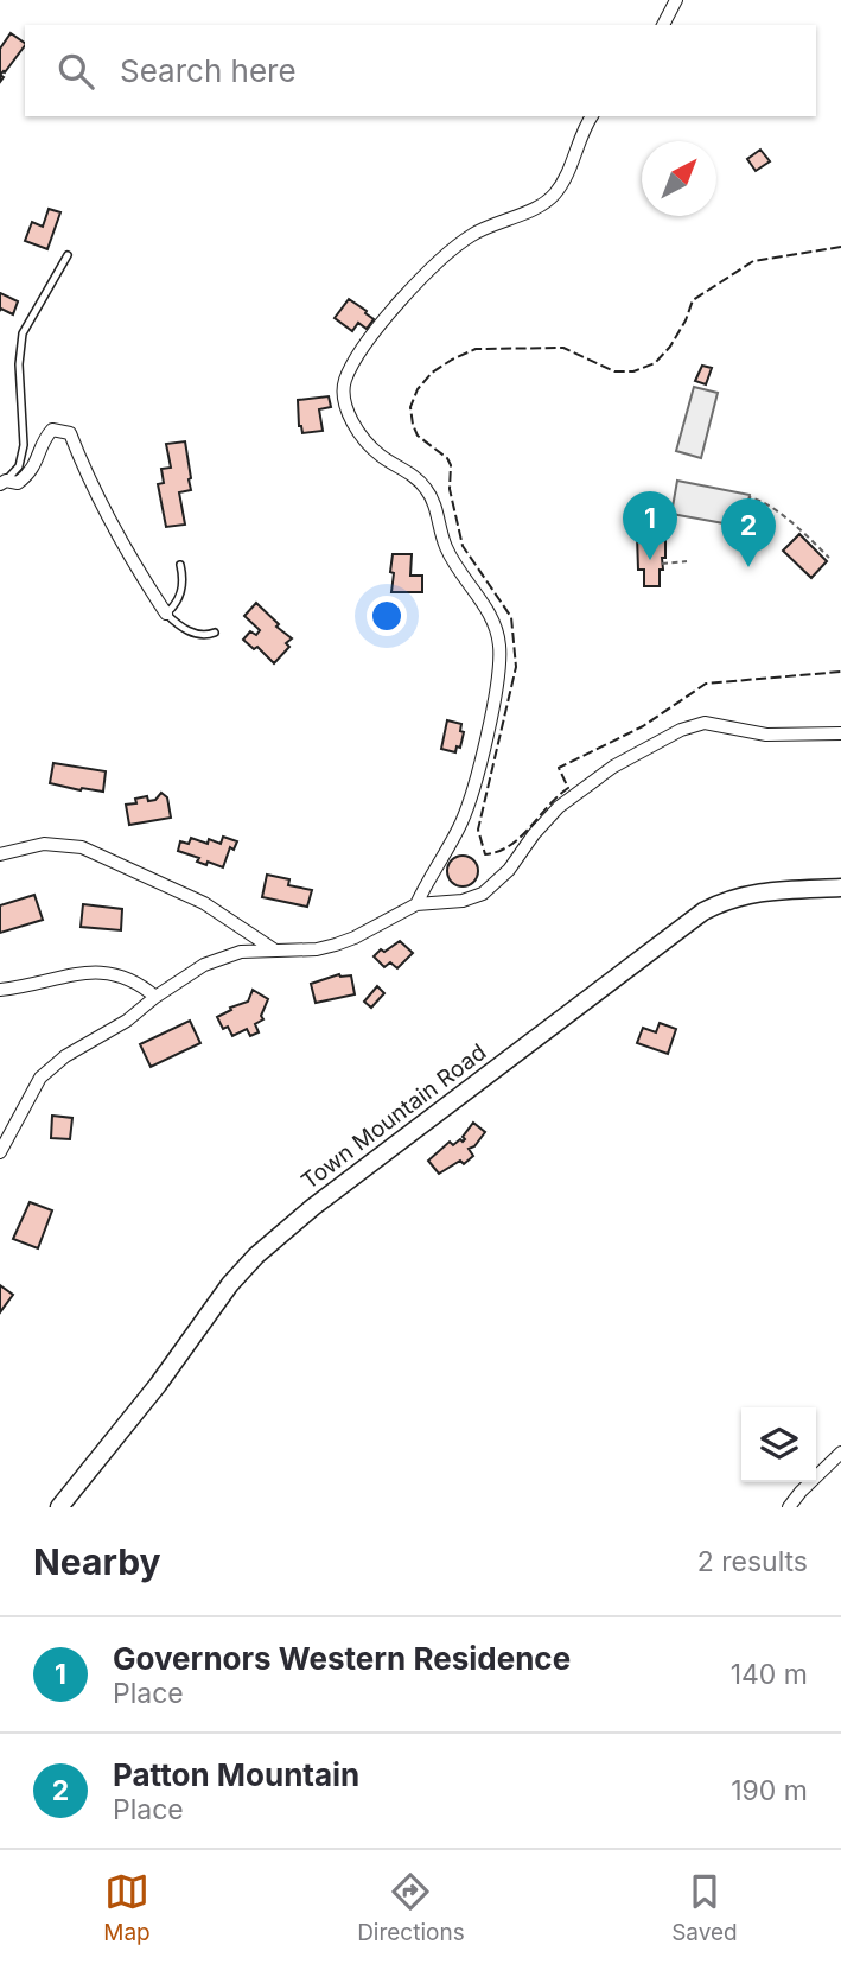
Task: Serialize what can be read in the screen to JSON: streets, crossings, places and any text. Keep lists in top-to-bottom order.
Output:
{
  "streets": {
    "main road": ["Town Mountain Road"]
  },
  "north": "top right",
  "page": {
    "search": "Search here",
    "pins": ["1", "2"],
    "heading": ["Nearby", "2 results"],
    "list": [
      {
        "mark": "1",
        "name": "Governors Western Residence",
        "note": "Place",
        "value": "140 m"
      },
      {
        "mark": "2",
        "name": "Patton Mountain",
        "note": "Place",
        "value": "190 m"
      }
    ],
    "nav": ["Map", "Directions", "Saved"]
  }
}
